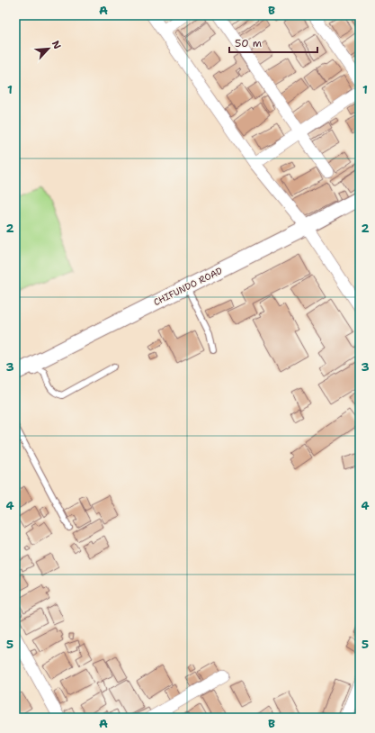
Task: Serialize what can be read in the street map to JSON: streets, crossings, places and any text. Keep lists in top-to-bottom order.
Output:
{
  "streets": {
    "street": ["CHIFUNDO ROAD"]
  },
  "scale_bar": "50 m",
  "north": "top right",
  "grid": {
    "columns": ["A", "B"],
    "rows": [
      "1",
      "2",
      "3",
      "4",
      "5"
    ]
  }
}
